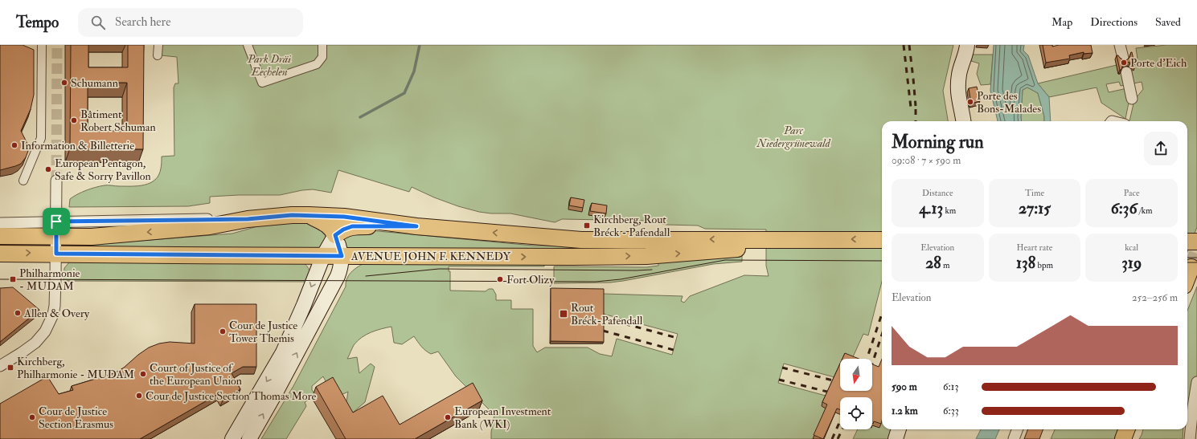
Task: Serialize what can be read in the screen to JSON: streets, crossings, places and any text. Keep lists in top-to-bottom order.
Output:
{
  "streets": {
    "main road": ["AVENUE JOHN F. KENNEDY"]
  },
  "parks": ["Park Dräi Eechelen", "Parc Niedergrünewald"],
  "places": {
    "other": [
      "Porte d'Eich",
      "Schumann",
      "Porte des Bons-Malades",
      "Bâtiment Robert Schuman",
      "Information & Billetterie",
      "European Pentagon, Safe & Sorry Pavillon",
      "Fort Olizy",
      "Allen & Overy",
      "Cour de Justice Tower Themis",
      "Court of Justice of the European Union",
      "Cour de Justice Section Thomas More",
      "Cour de Justice Section Erasmus",
      "European Investment Bank (WKI)"
    ],
    "transit": [
      "Kirchberg, Rout Bréck - Pafendall",
      "Philharmonie - MUDAM",
      "Rout Bréck-Pafendall",
      "Kirchberg, Philharmonie - MUDAM"
    ]
  },
  "north": "bottom",
  "page": {
    "header": "Tempo",
    "search": "Search here",
    "nav": ["Map", "Directions", "Saved"],
    "heading": ["Morning run", "09:08 · 7 × 590 m"],
    "stats": [
      ["Distance", "4.13 km"],
      ["Time", "27:15"],
      ["Pace", "6:36 /km"],
      ["Elevation", "28 m"],
      ["Heart rate", "138 bpm"],
      ["kcal", "319"]
    ],
    "chart": ["Elevation", "252–256 m"],
    "list": [
      {
        "name": "590 m",
        "note": "6:13"
      },
      {
        "name": "1.2 km",
        "note": "6:33"
      }
    ]
  }
}
